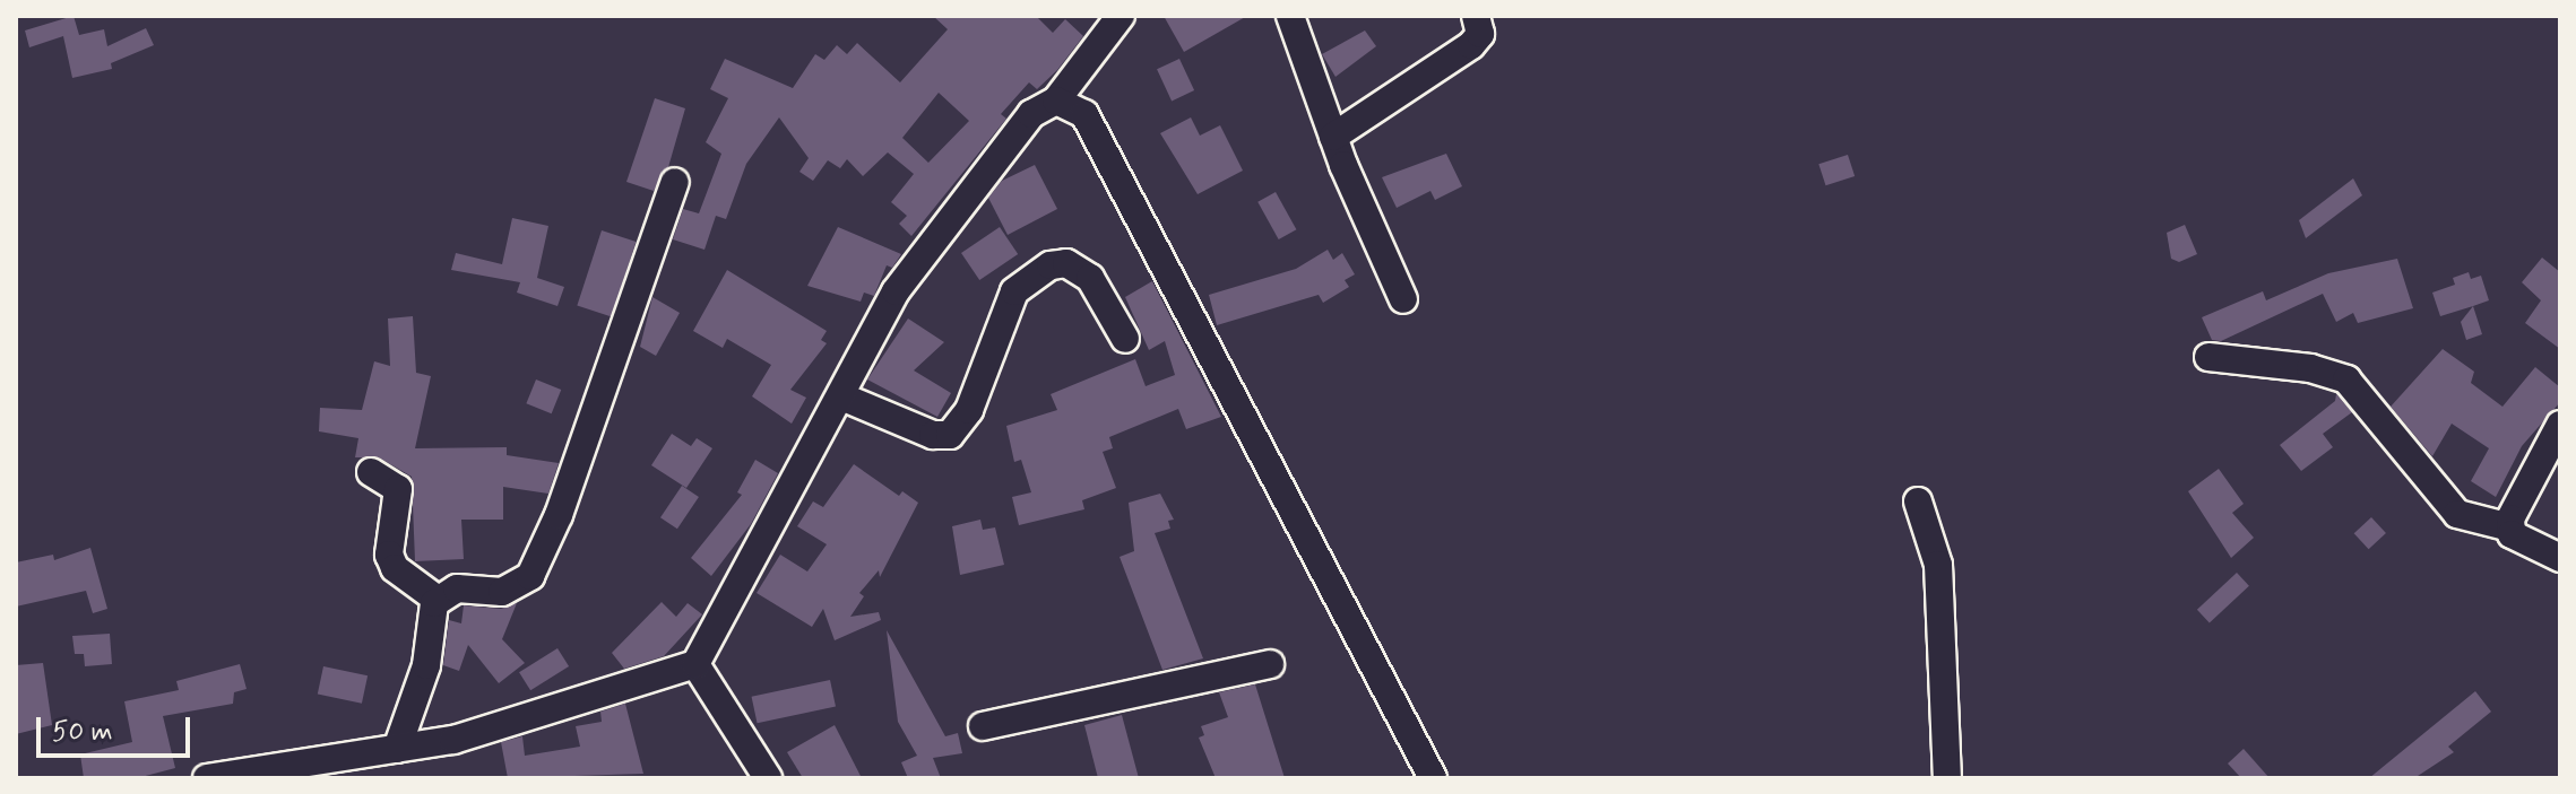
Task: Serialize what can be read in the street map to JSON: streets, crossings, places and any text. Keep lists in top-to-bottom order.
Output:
{
  "scale_bar": "50 m"
}
